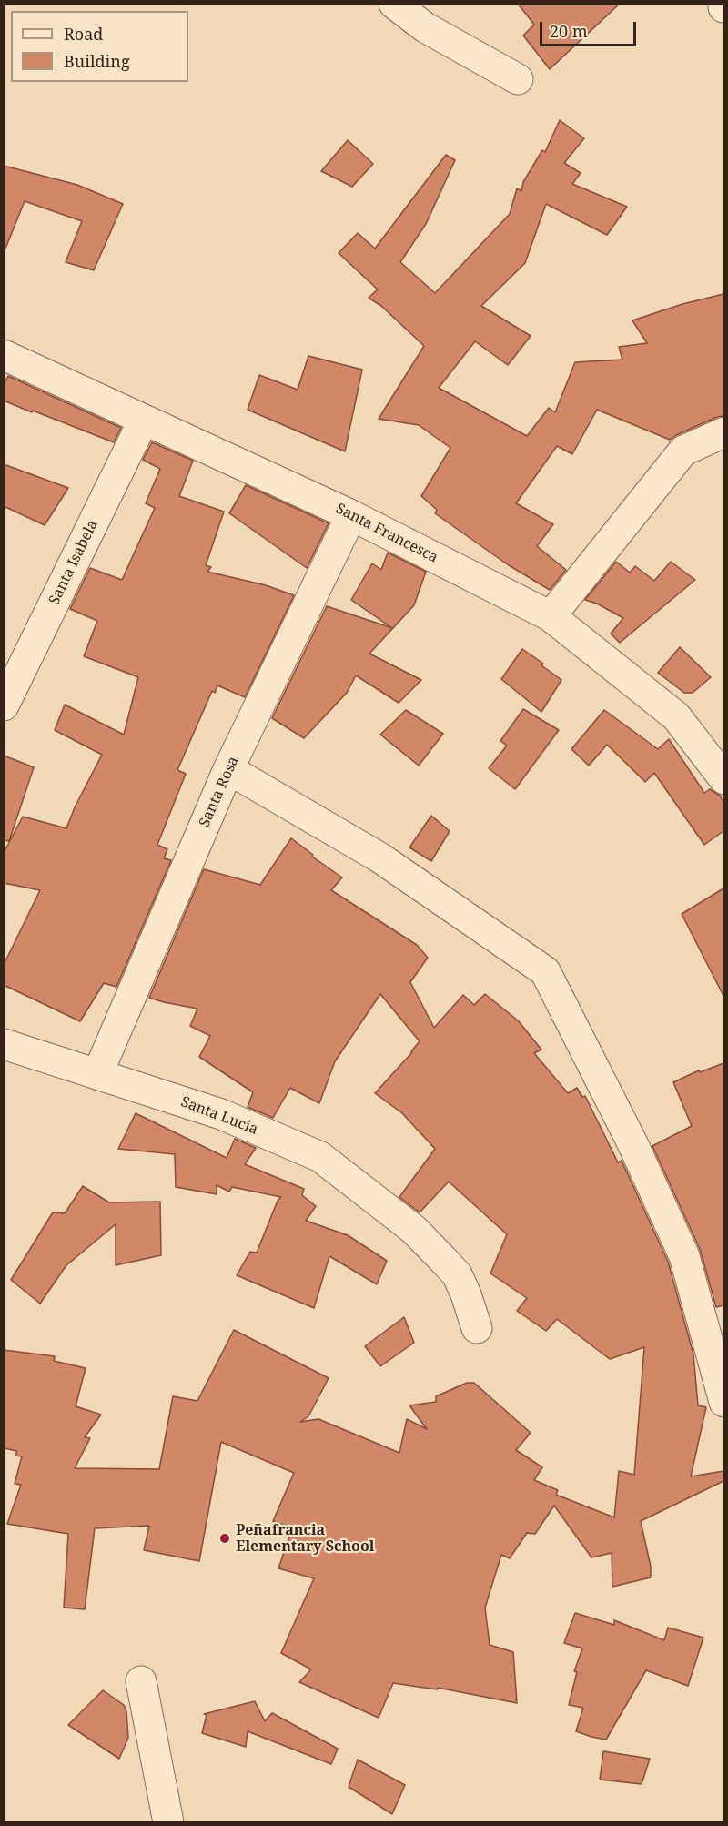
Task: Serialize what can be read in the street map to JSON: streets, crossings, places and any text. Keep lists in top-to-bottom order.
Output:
{
  "streets": {
    "street": [
      "Santa Francesca",
      "Santa Isabela",
      "Santa Rosa",
      "Santa Lucia"
    ]
  },
  "crossings": [
    ["Santa Francesca", "Santa Isabela"],
    ["Santa Francesca", "Santa Rosa"],
    ["Santa Rosa", "Santa Lucia"]
  ],
  "places": ["Peñafrancia Elementary School"],
  "legend": ["Road", "Building"],
  "scale_bar": "20 m"
}
